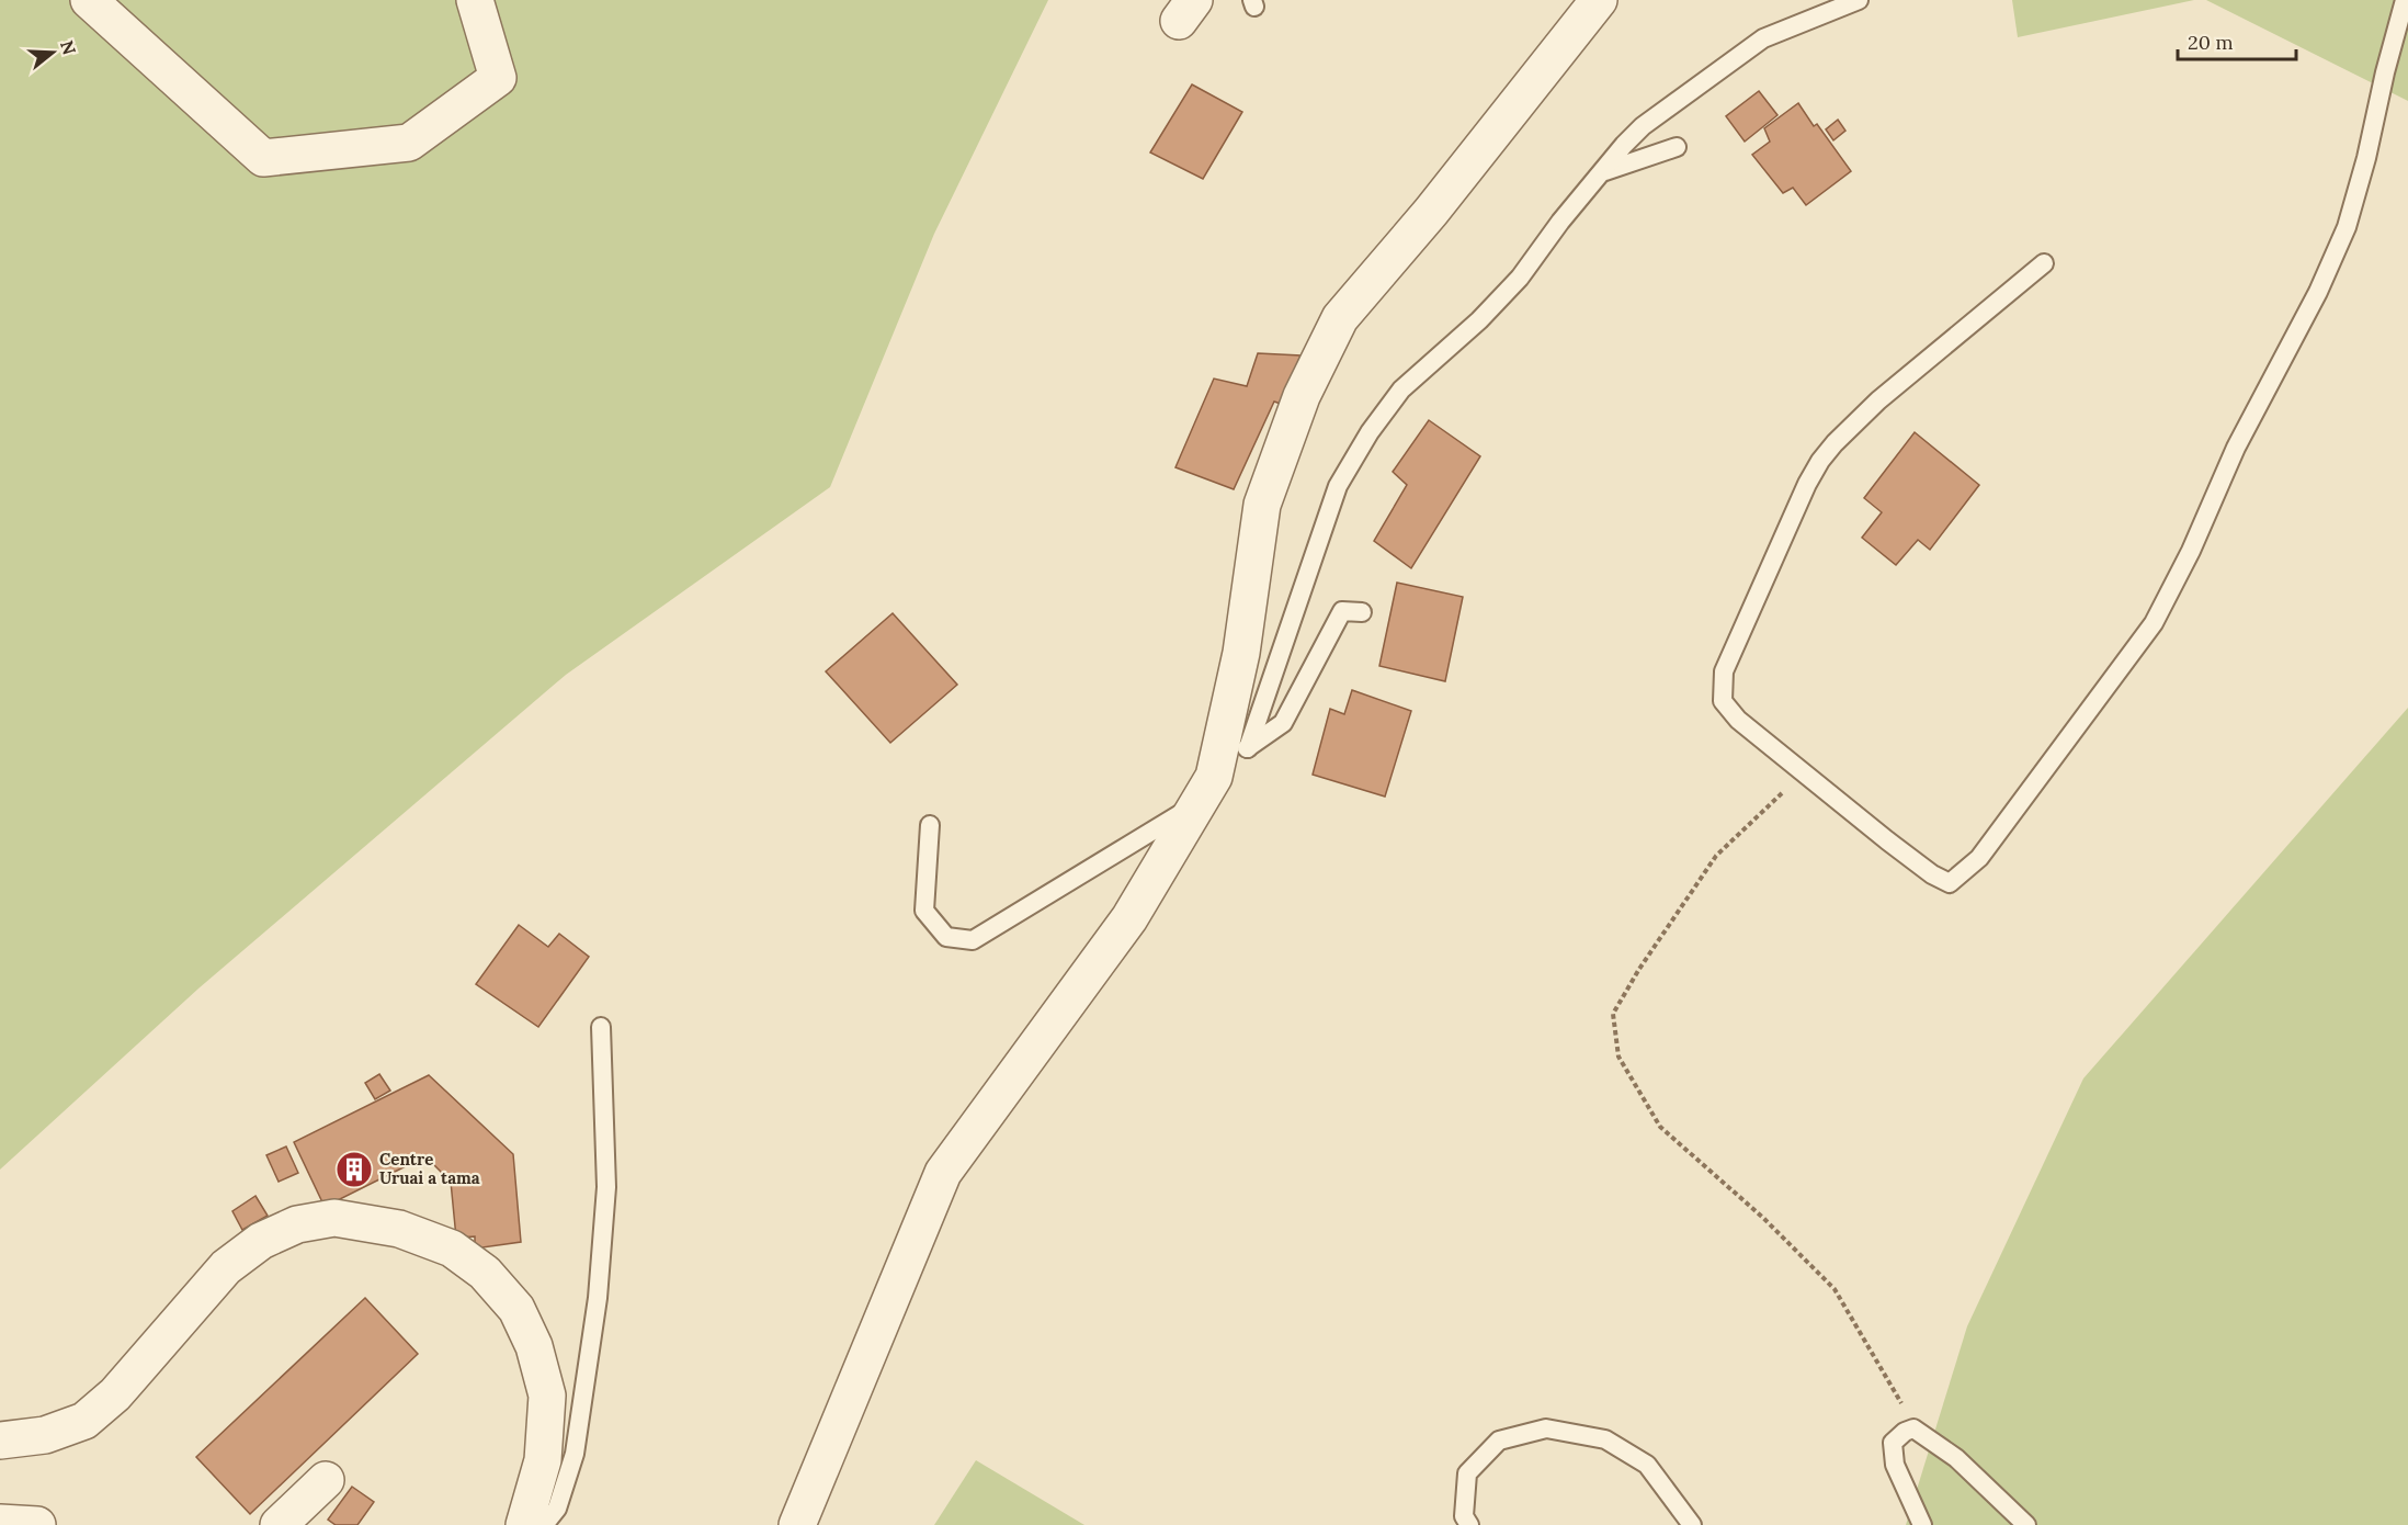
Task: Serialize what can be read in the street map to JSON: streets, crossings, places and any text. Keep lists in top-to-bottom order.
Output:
{
  "places": {
    "building": ["Centre Uruai a tama"]
  },
  "scale_bar": "20 m",
  "north": "right"
}
